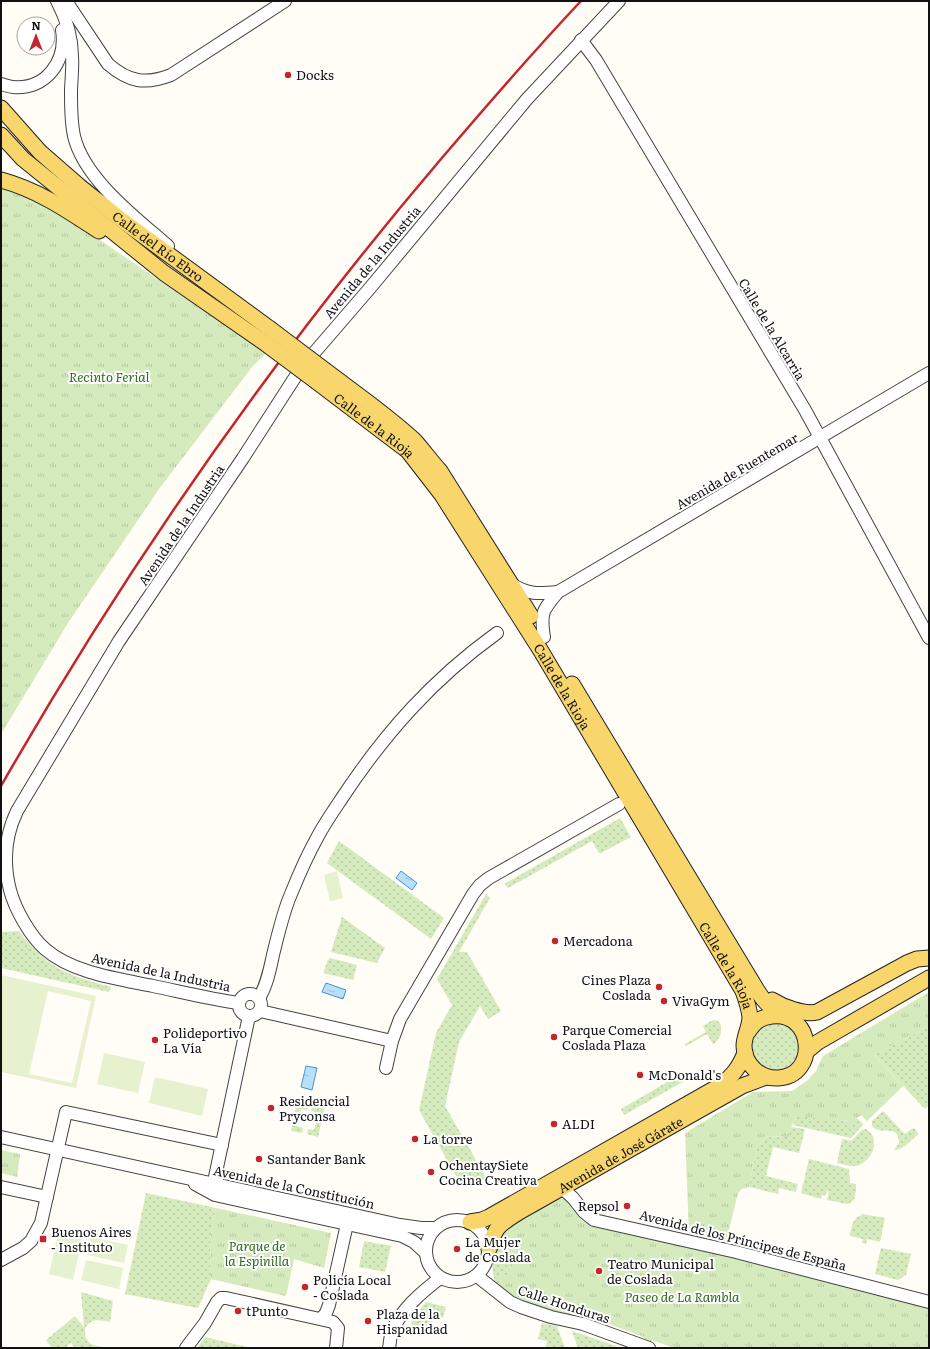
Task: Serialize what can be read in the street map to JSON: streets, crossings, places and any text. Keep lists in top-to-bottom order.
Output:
{
  "streets": {
    "main road": ["Calle del Río Ebro", "Calle de la Rioja", "Avenida de José Gárate"],
    "street": [
      "Avenida de la Industria",
      "Calle de la Alcarria",
      "Avenida de Fuentemar",
      "Avenida de la Constitución",
      "Avenida de los Príncipes de España",
      "Calle Honduras"
    ]
  },
  "crossings": [
    ["Calle del Río Ebro", "Calle de la Rioja"],
    ["Avenida de la Industria", "Calle de la Alcarria"],
    ["Calle de la Alcarria", "Avenida de Fuentemar"],
    ["Calle de la Rioja", "Avenida de Fuentemar"],
    ["Calle de la Rioja", "Avenida de José Gárate"],
    ["Avenida de José Gárate", "Avenida de la Constitución"],
    ["Avenida de José Gárate", "Avenida de los Príncipes de España"],
    ["Avenida de José Gárate", "Calle Honduras"],
    ["Avenida de la Constitución", "Calle Honduras"]
  ],
  "parks": ["Recinto Ferial", "Parque de la Espinilla", "Paseo de La Rambla"],
  "places": {
    "other": [
      "Docks",
      "Mercadona",
      "Cines Plaza Coslada",
      "VivaGym",
      "Parque Comercial Coslada Plaza",
      "Polideportivo La Vía",
      "McDonald's",
      "Residencial Pryconsa",
      "ALDI",
      "La torre",
      "Santander Bank",
      "OchentaySiete Cocina Creativa",
      "Repsol",
      "La Mujer de Coslada",
      "Teatro Municipal de Coslada",
      "Policía Local - Coslada",
      "tPunto",
      "Plaza de la Hispanidad"
    ],
    "transit": ["Buenos Aires - Instituto"]
  },
  "north": "top"
}
